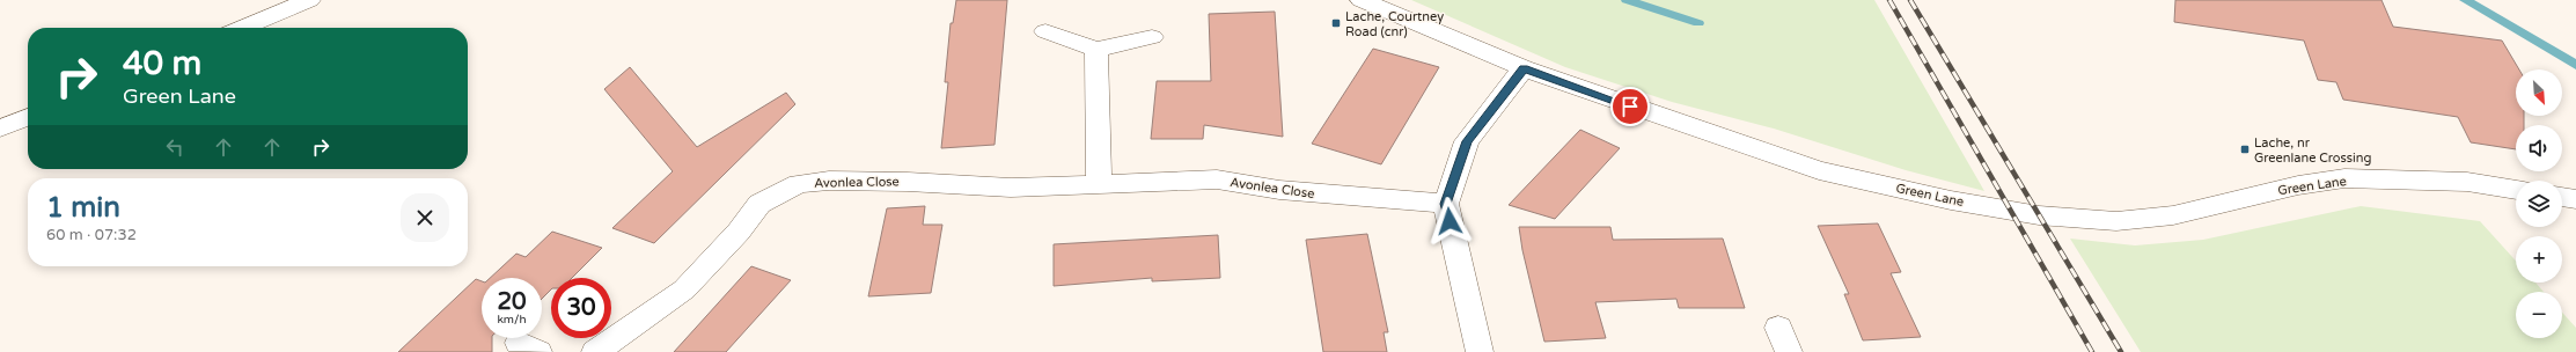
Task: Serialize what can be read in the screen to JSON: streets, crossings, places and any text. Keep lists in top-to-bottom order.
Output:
{
  "streets": {
    "street": ["Avonlea Close", "Green Lane"]
  },
  "places": {
    "transit": ["Lache, Courtney Road (cnr)", "Lache, nr Greenlane Crossing"]
  },
  "north": "bottom right",
  "page": {
    "turn": ["40 m", "Green Lane"],
    "map_buttons": ["+", "−"],
    "heading": ["1 min", "60 m · 07:32"],
    "speed": "20 km/h",
    "limit": "30"
  }
}
